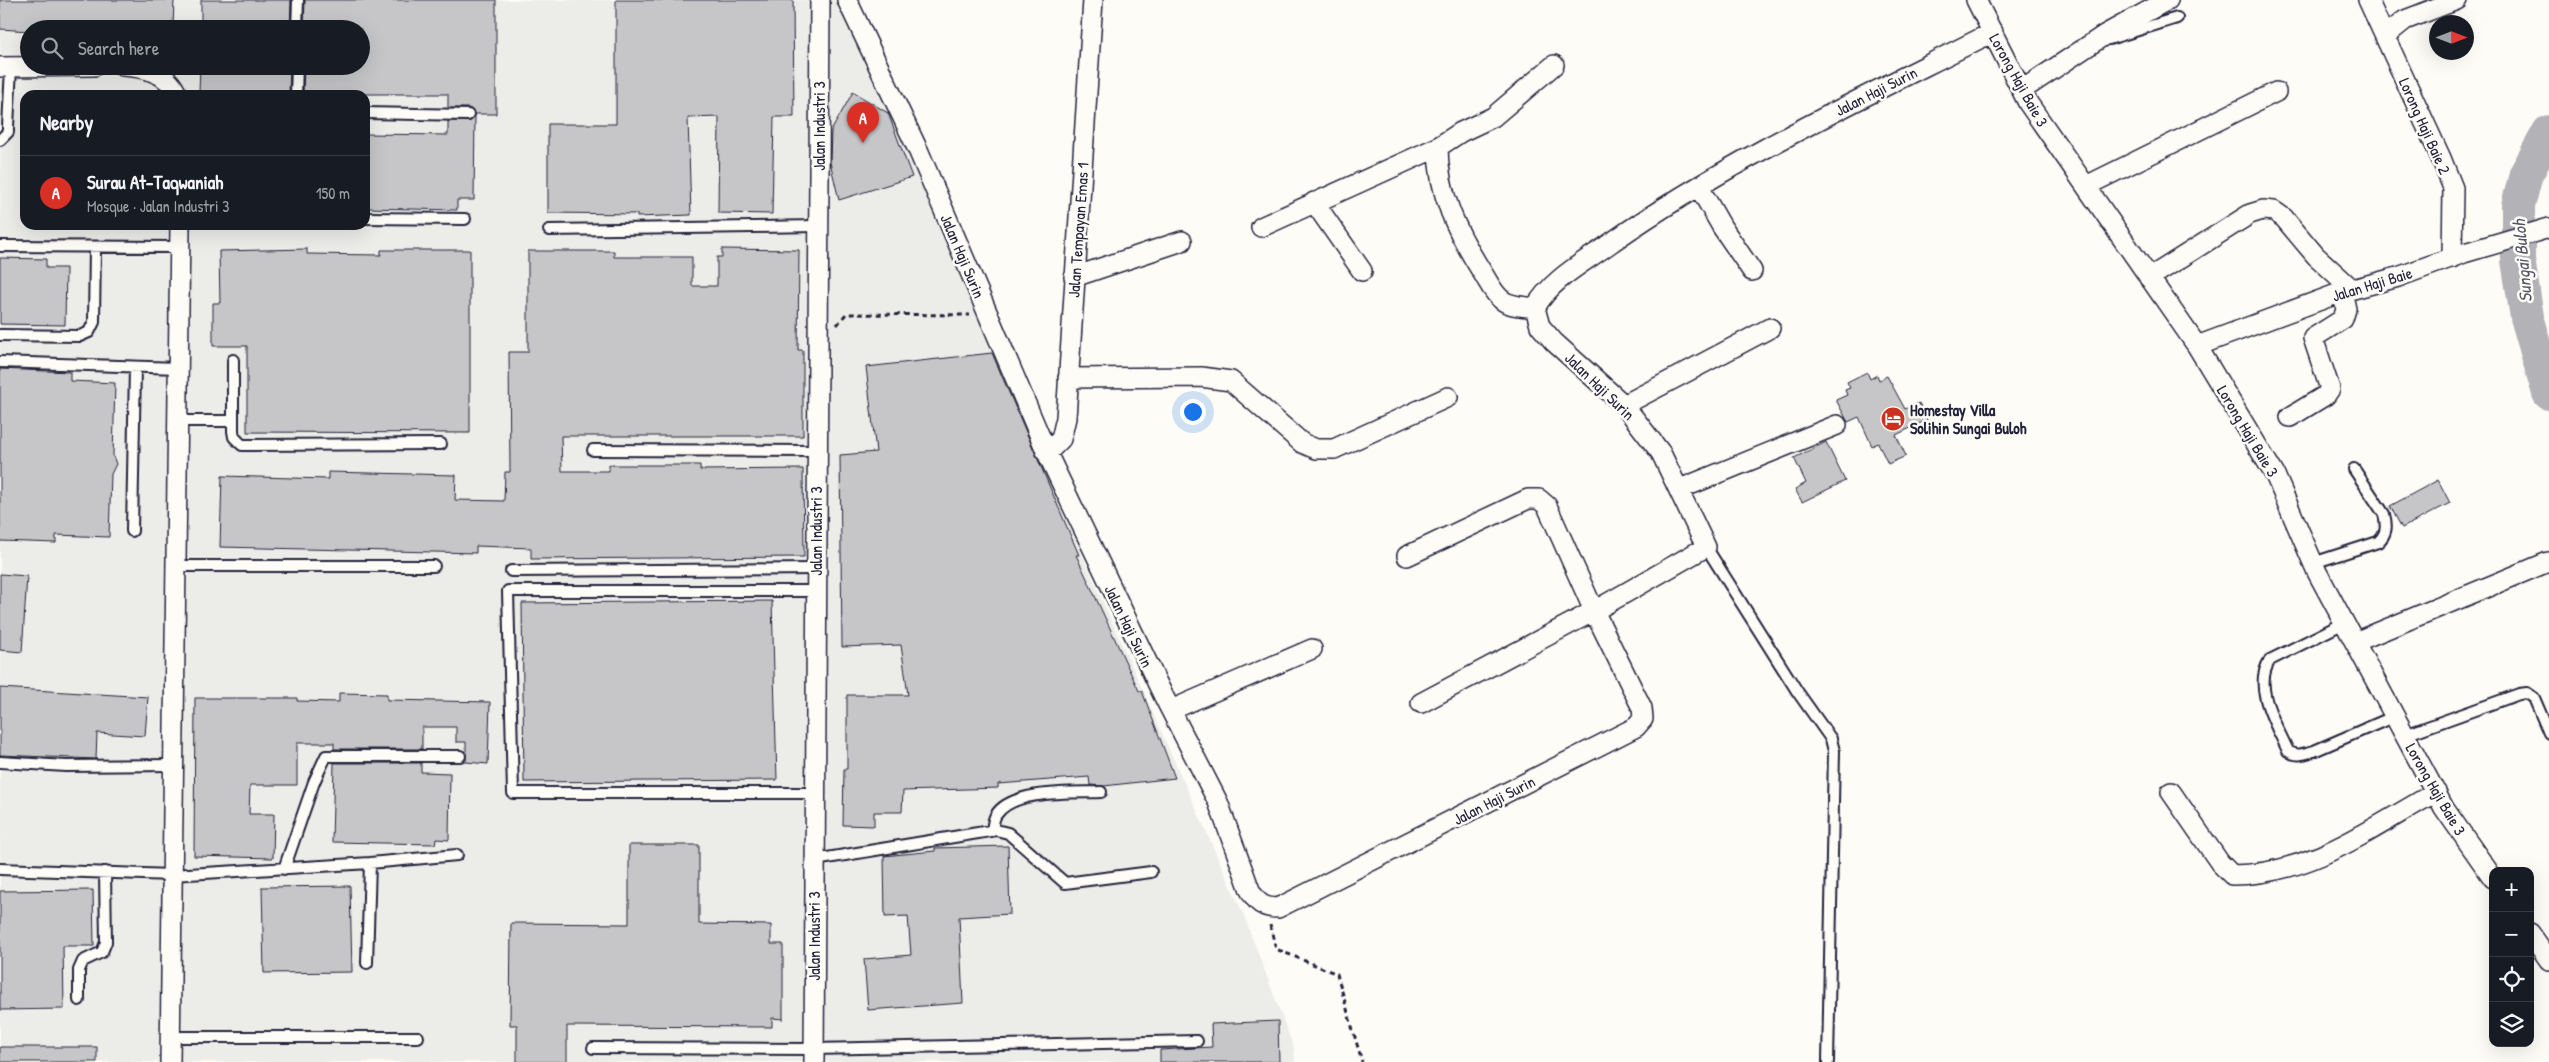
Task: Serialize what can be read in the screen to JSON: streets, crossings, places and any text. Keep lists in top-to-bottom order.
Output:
{
  "streets": {
    "street": [
      "Lorong Haji Baie 3",
      "Jalan Haji Surin",
      "Jalan Industri 3",
      "Lorong Haji Baie 2",
      "Jalan Tempayan Emas 1",
      "Jalan Haji Baie"
    ]
  },
  "crossings": [
    ["Lorong Haji Baie 3", "Jalan Haji Surin"],
    ["Lorong Haji Baie 3", "Jalan Haji Baie"],
    ["Jalan Haji Surin", "Jalan Tempayan Emas 1"],
    ["Lorong Haji Baie 2", "Jalan Haji Baie"]
  ],
  "water": ["Sungai Buloh"],
  "places": {
    "hotel": ["Homestay Villa Solihin Sungai Buloh"]
  },
  "north": "right",
  "page": {
    "search": "Search here",
    "heading": "Nearby",
    "pins": "A",
    "list": [
      {
        "mark": "A",
        "name": "Surau At-Taqwaniah",
        "note": "Mosque · Jalan Industri 3",
        "value": "150 m"
      }
    ],
    "map_buttons": ["+", "−"]
  }
}
